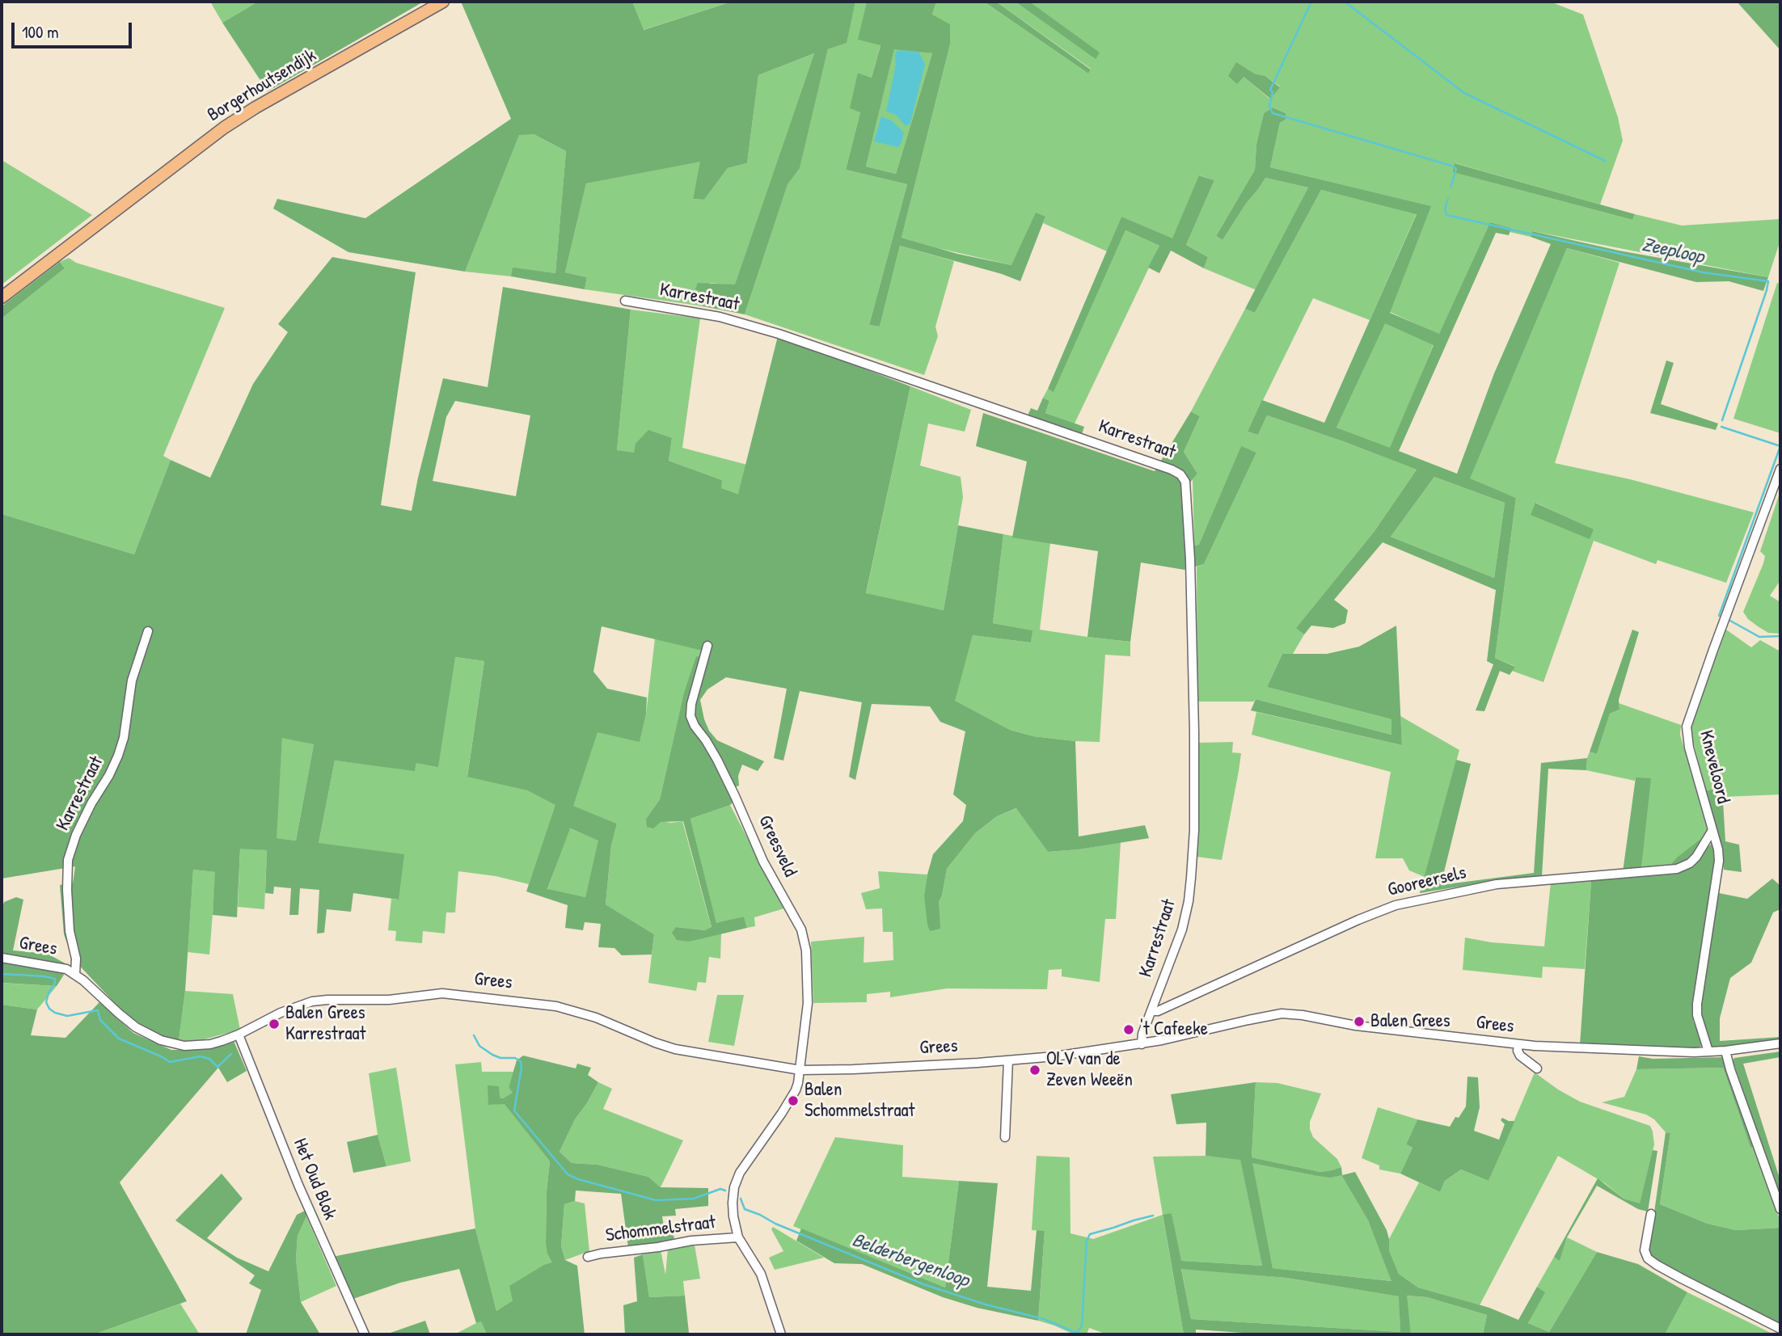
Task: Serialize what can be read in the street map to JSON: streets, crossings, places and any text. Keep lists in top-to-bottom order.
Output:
{
  "streets": {
    "main road": ["Borgerhoutsendijk"],
    "street": [
      "Karrestraat",
      "Kneveloord",
      "Greesveld",
      "Gooreersels",
      "Grees",
      "Het Oud Blok",
      "Schommelstraat"
    ]
  },
  "crossings": [
    ["Karrestraat", "Gooreersels"],
    ["Karrestraat", "Grees"],
    ["Kneveloord", "Gooreersels"],
    ["Kneveloord", "Grees"],
    ["Greesveld", "Grees"],
    ["Greesveld", "Schommelstraat"],
    ["Grees", "Het Oud Blok"],
    ["Grees", "Schommelstraat"]
  ],
  "water": ["Zeeploop", "Belderbergenloop"],
  "places": [
    "Balen Grees",
    "Balen Grees Karrestraat",
    "'t Cafeeke",
    "OLV van de Zeven Weeën",
    "Balen Schommelstraat"
  ],
  "scale_bar": "100 m"
}
